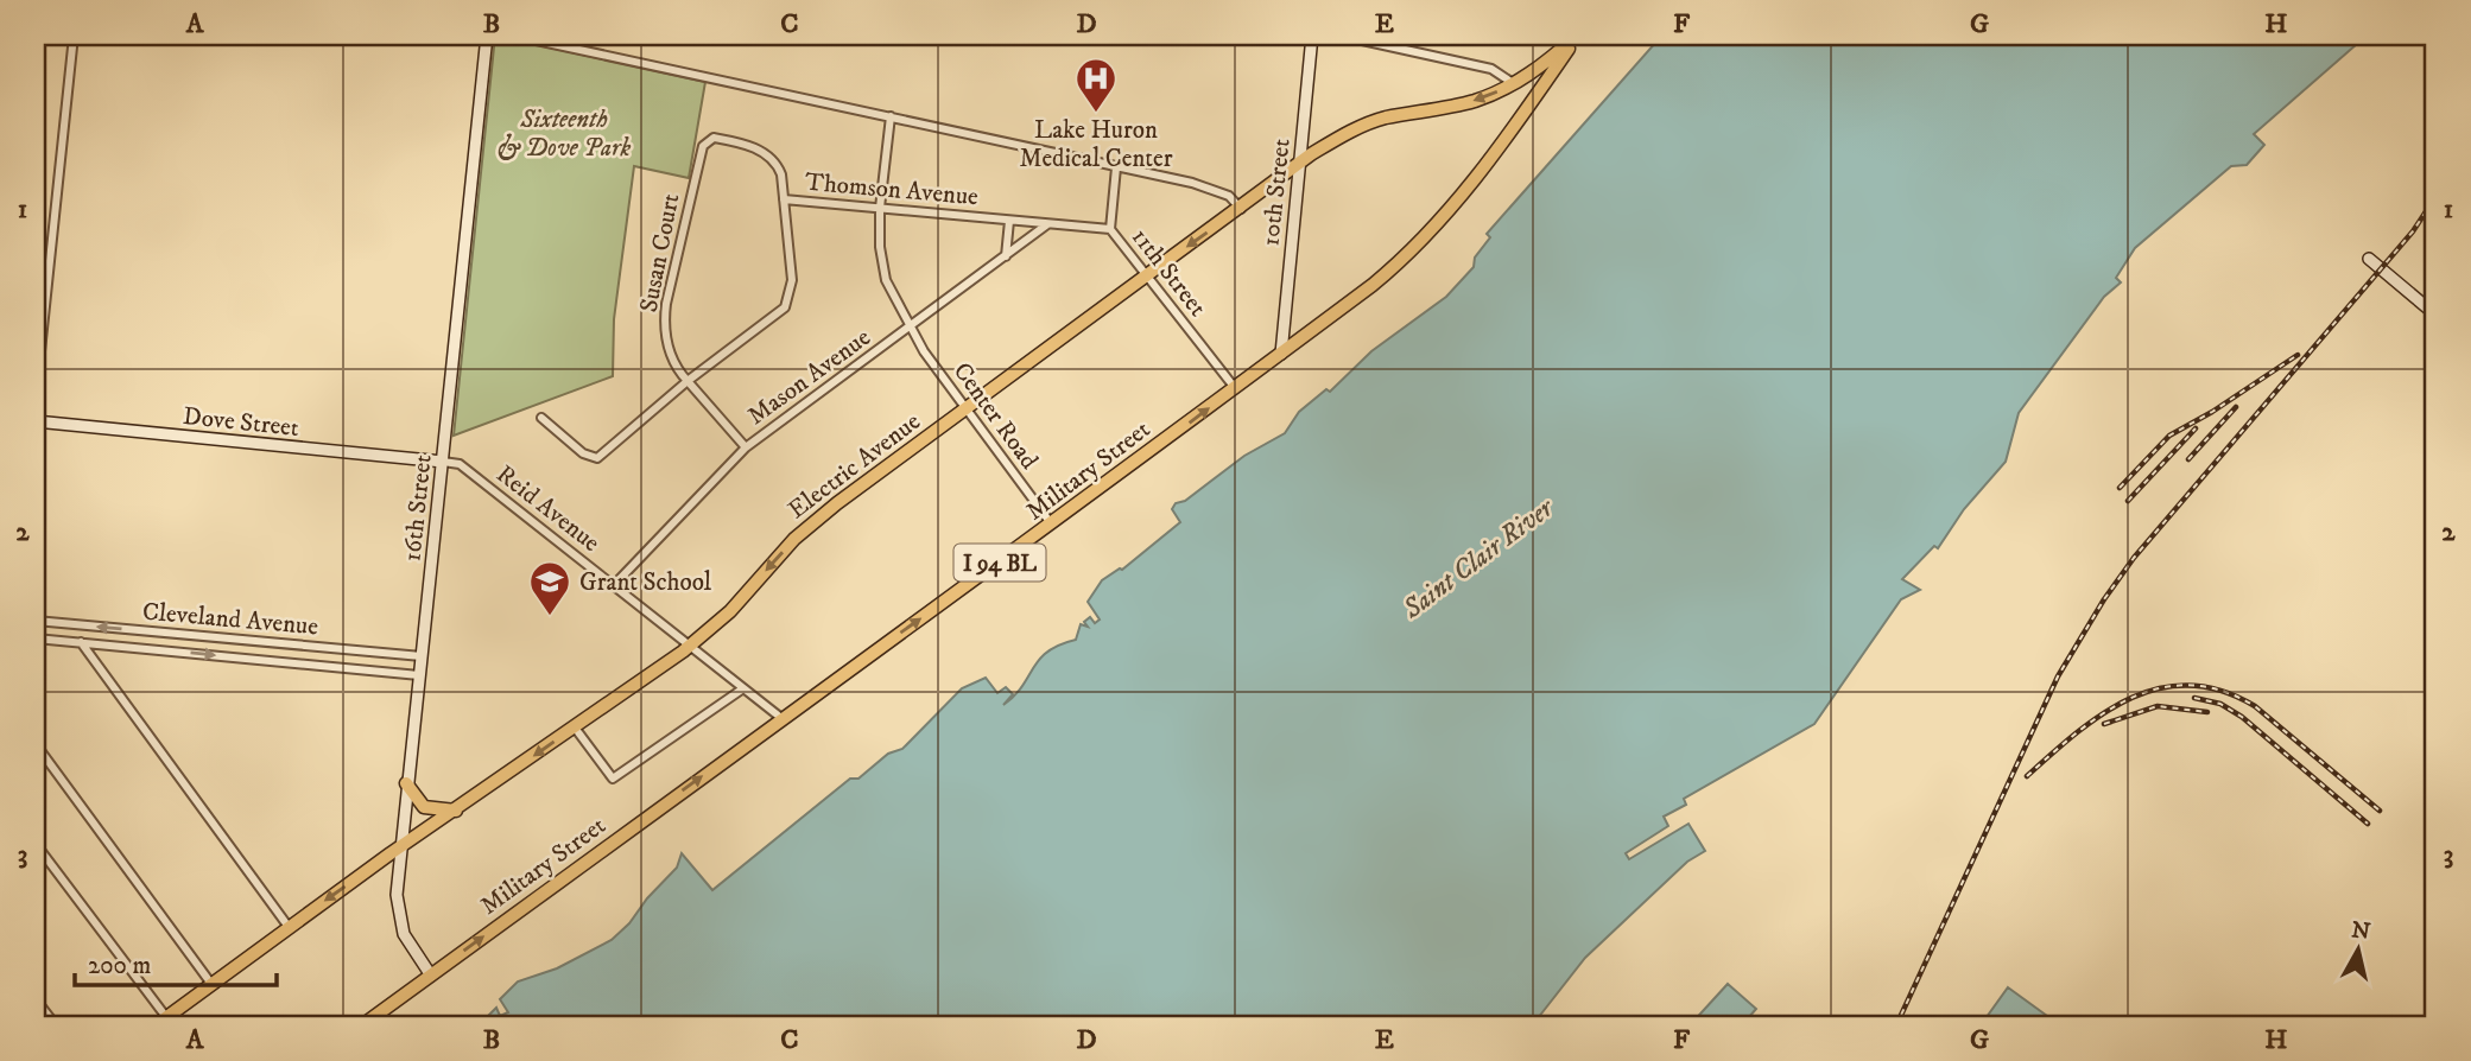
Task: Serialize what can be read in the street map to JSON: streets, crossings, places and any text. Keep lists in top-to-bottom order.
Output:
{
  "streets": {
    "main road": ["Electric Avenue", "Military Street", "I 94 BL"],
    "street": [
      "Thomson Avenue",
      "10th Street",
      "Susan Court",
      "11th Street",
      "Mason Avenue",
      "Center Road",
      "Dove Street",
      "16th Street",
      "Reid Avenue",
      "Cleveland Avenue"
    ]
  },
  "crossings": [
    ["Thomson Avenue", "Susan Court"],
    ["Thomson Avenue", "11th Street"],
    ["Thomson Avenue", "Mason Avenue"],
    ["Thomson Avenue", "Center Road"],
    ["10th Street", "Electric Avenue"],
    ["10th Street", "Military Street"],
    ["Susan Court", "Mason Avenue"],
    ["11th Street", "Electric Avenue"],
    ["11th Street", "Military Street"],
    ["Mason Avenue", "Center Road"],
    ["Mason Avenue", "Reid Avenue"],
    ["Center Road", "Electric Avenue"],
    ["Center Road", "Military Street"],
    ["Dove Street", "16th Street"],
    ["Dove Street", "Reid Avenue"],
    ["Electric Avenue", "Military Street"],
    ["Electric Avenue", "16th Street"],
    ["Electric Avenue", "Reid Avenue"],
    ["Military Street", "16th Street"],
    ["Military Street", "Reid Avenue"],
    ["16th Street", "Reid Avenue"],
    ["16th Street", "Cleveland Avenue"]
  ],
  "one_way": ["Electric Avenue", "Military Street"],
  "water": ["Saint Clair River"],
  "parks": ["Sixteenth & Dove Park"],
  "places": {
    "hospital": ["Lake Huron Medical Center"],
    "school or university": ["Grant School"]
  },
  "scale_bar": "200 m",
  "north": "top",
  "grid": {
    "columns": [
      "A",
      "B",
      "C",
      "D",
      "E",
      "F",
      "G",
      "H"
    ],
    "rows": ["1", "2", "3"]
  }
}
